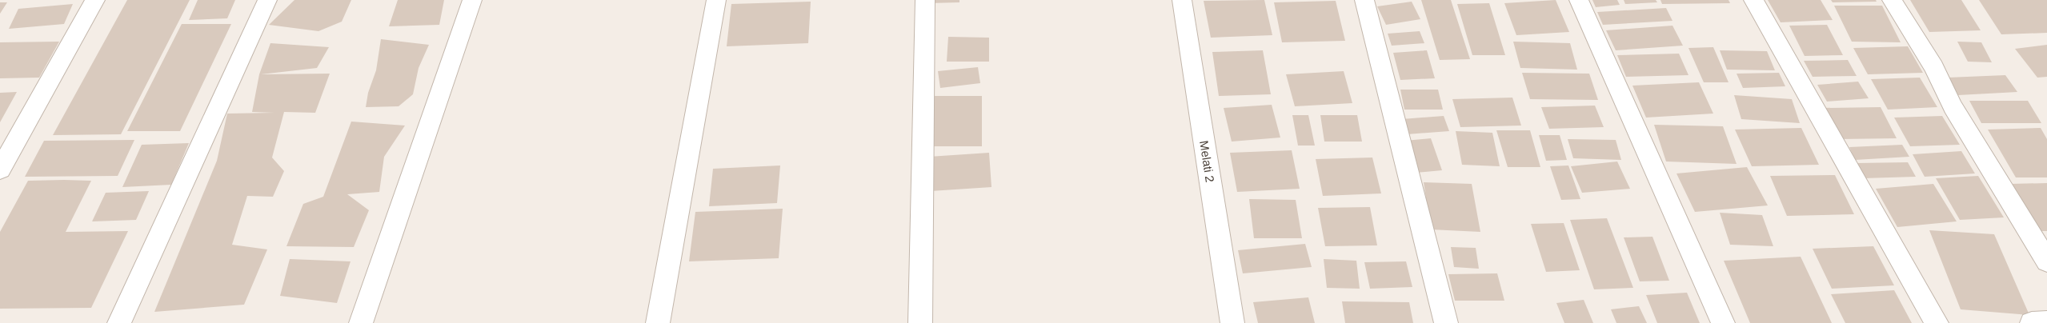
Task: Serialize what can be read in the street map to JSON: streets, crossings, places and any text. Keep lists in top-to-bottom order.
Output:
{
  "streets": {
    "street": ["Melati 2"]
  }
}
